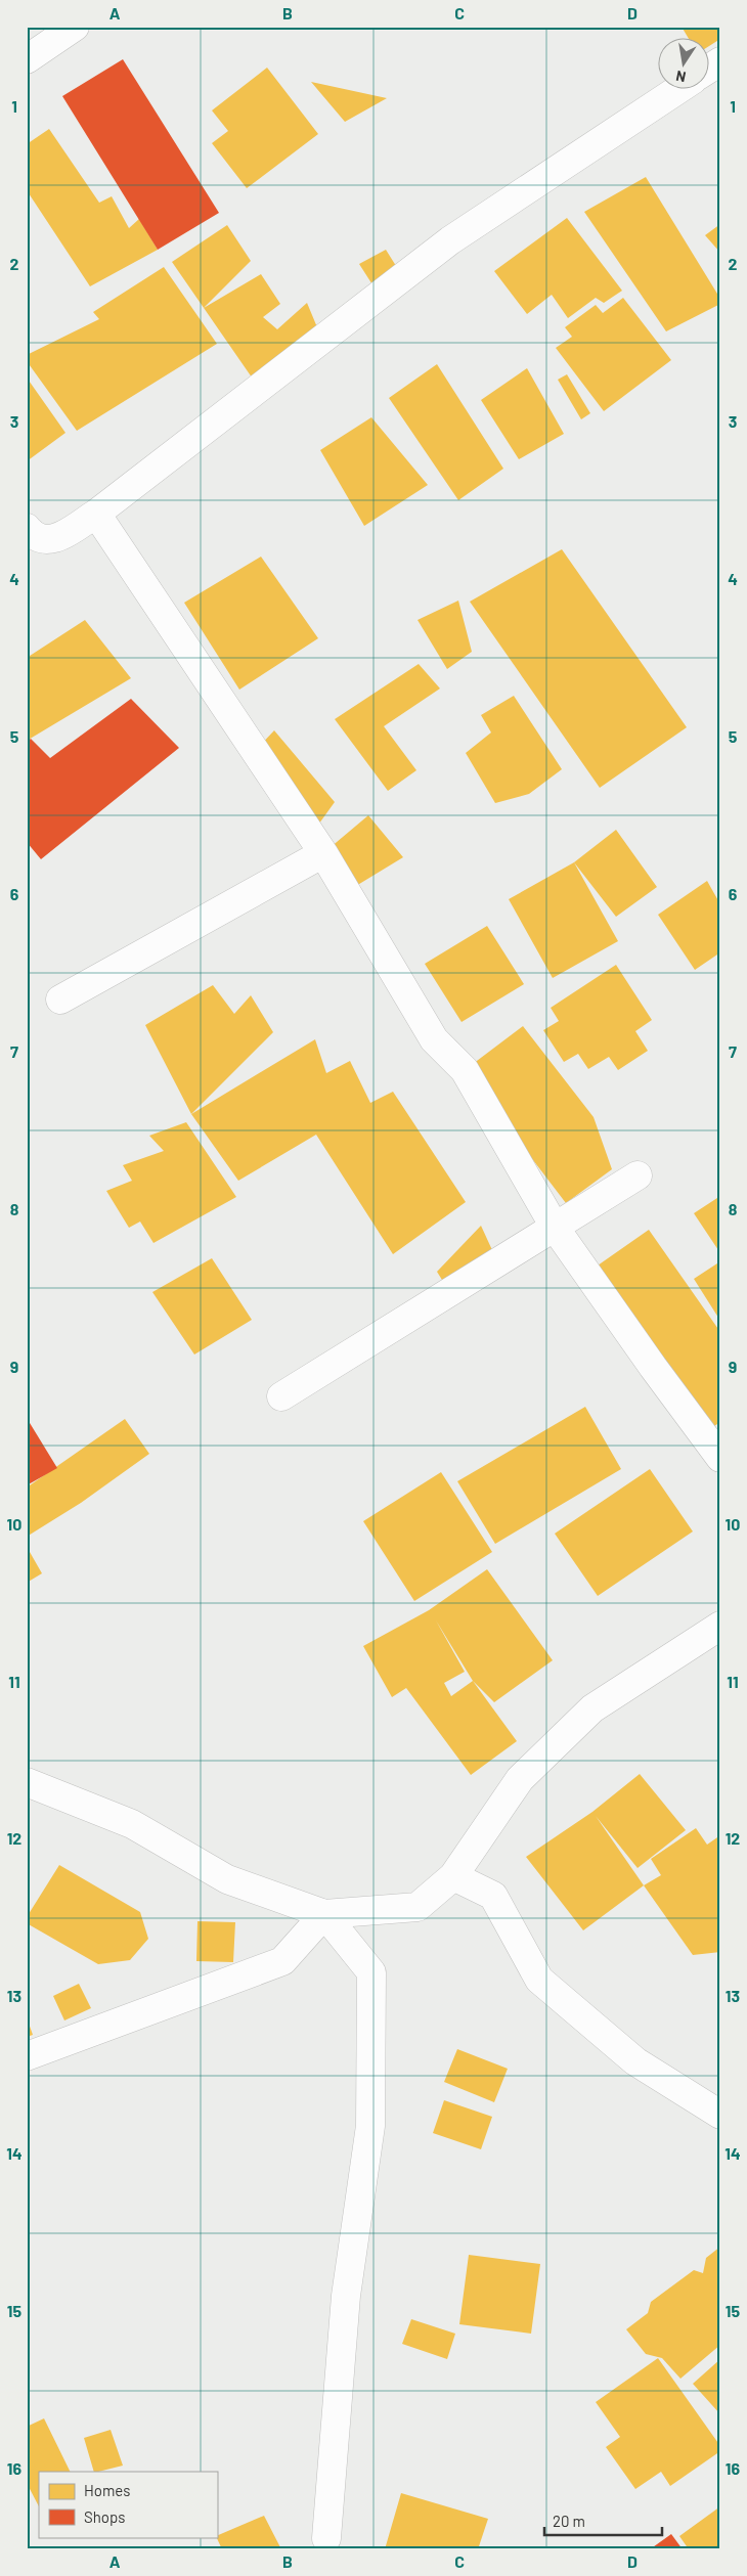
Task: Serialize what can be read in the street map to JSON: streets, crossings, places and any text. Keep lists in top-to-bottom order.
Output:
{
  "legend": ["Homes", "Shops"],
  "scale_bar": "20 m",
  "north": "bottom",
  "grid": {
    "columns": [
      "A",
      "B",
      "C",
      "D"
    ],
    "rows": [
      "1",
      "2",
      "3",
      "4",
      "5",
      "6",
      "7",
      "8",
      "9",
      "10",
      "11",
      "12",
      "13",
      "14",
      "15",
      "16"
    ]
  }
}
